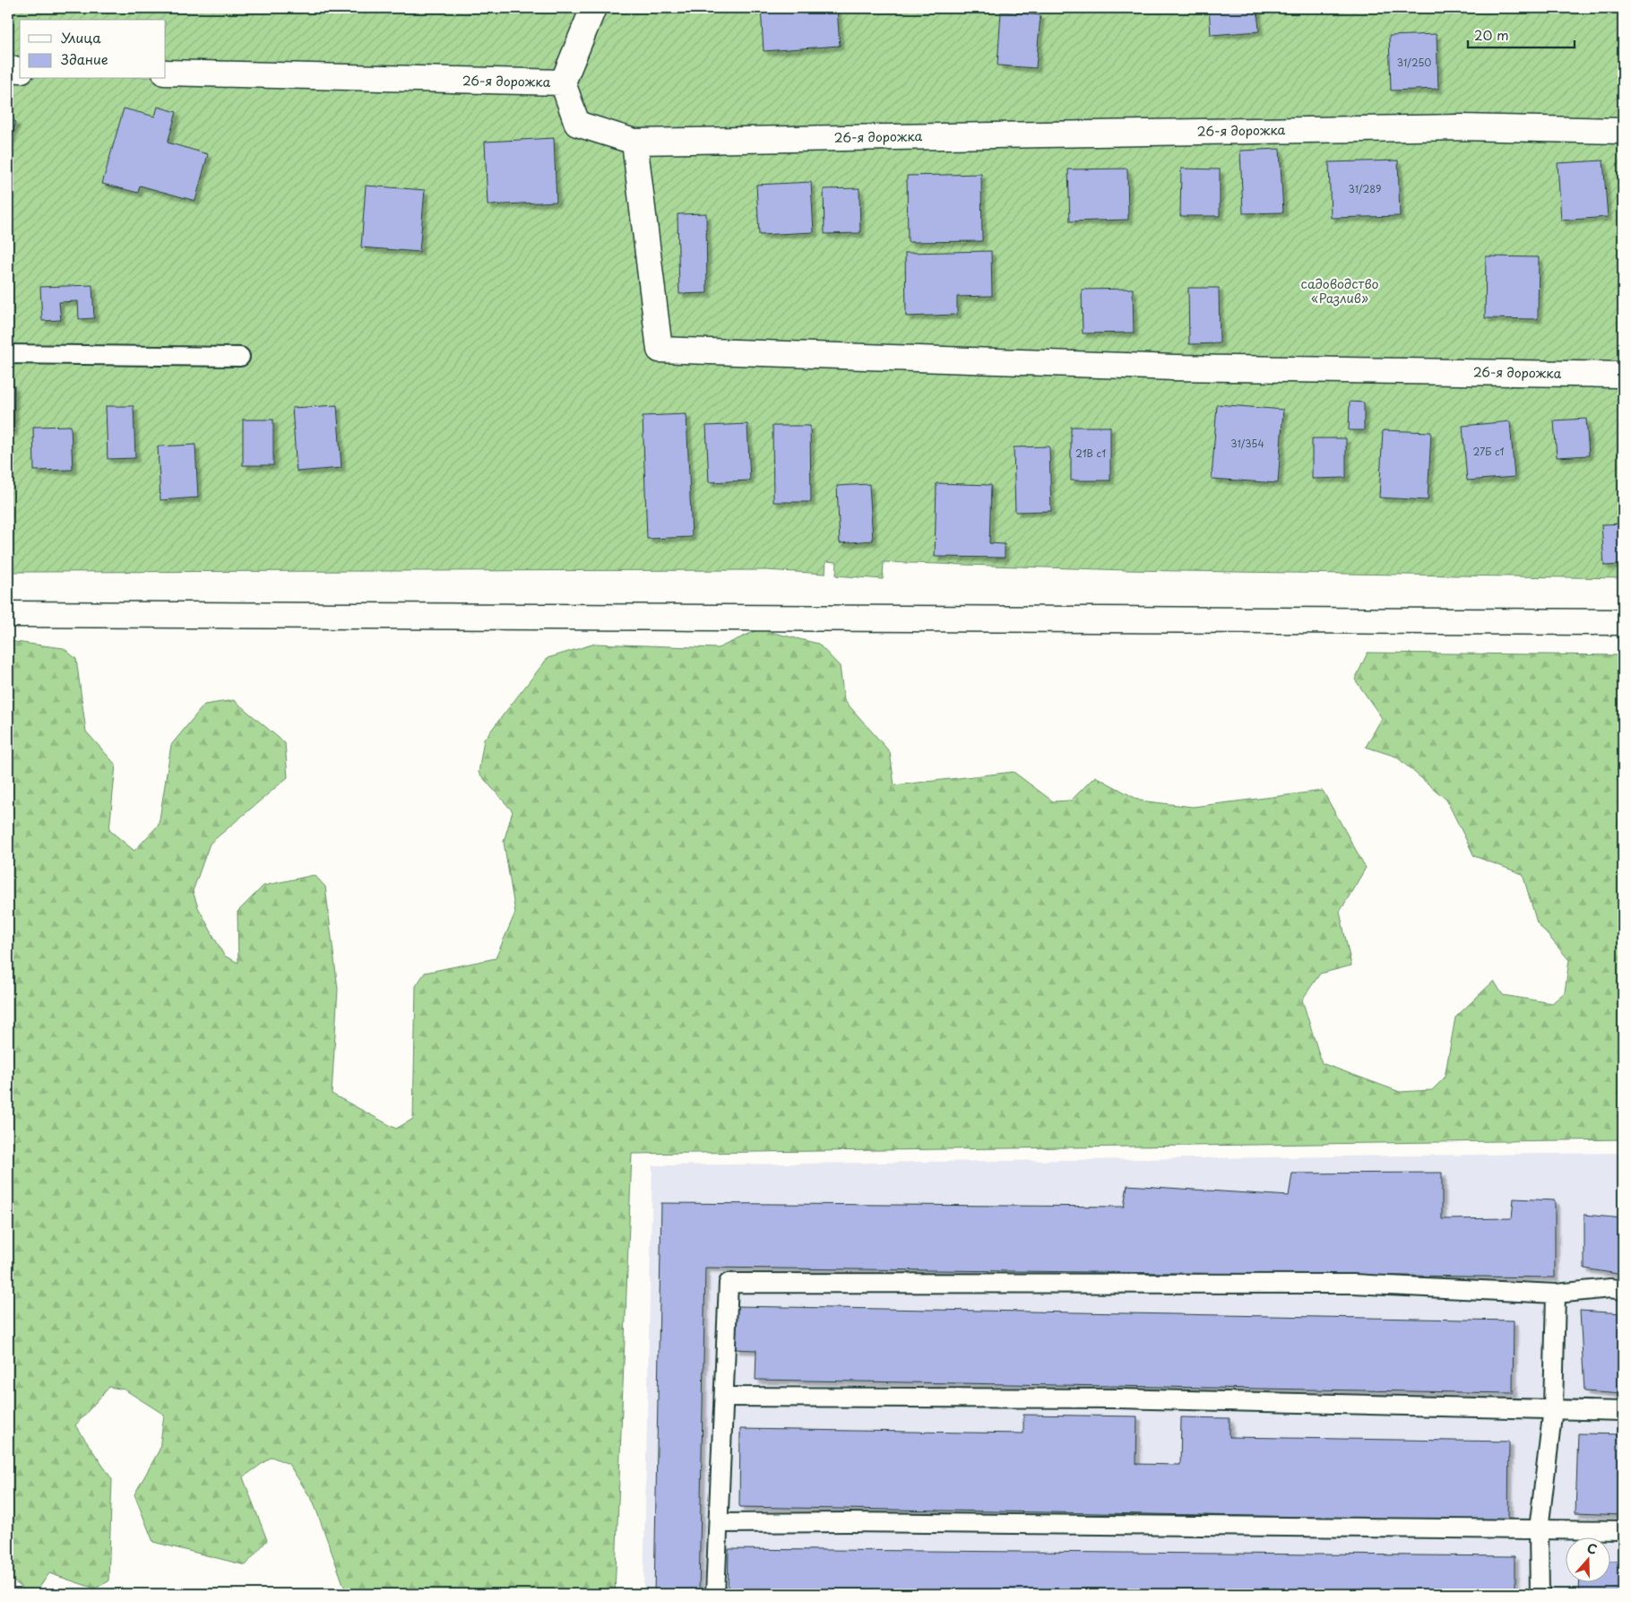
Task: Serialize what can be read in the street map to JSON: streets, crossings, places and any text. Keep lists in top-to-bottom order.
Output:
{
  "streets": {
    "street": ["26-я дорожка"]
  },
  "parks": ["садоводство «Разлив»"],
  "house_numbers": [
    "31/250",
    "31/289",
    "31/354",
    "27Б с1",
    "21В с1"
  ],
  "legend": ["Улица", "Здание"],
  "scale_bar": "20 m",
  "north": "top"
}
